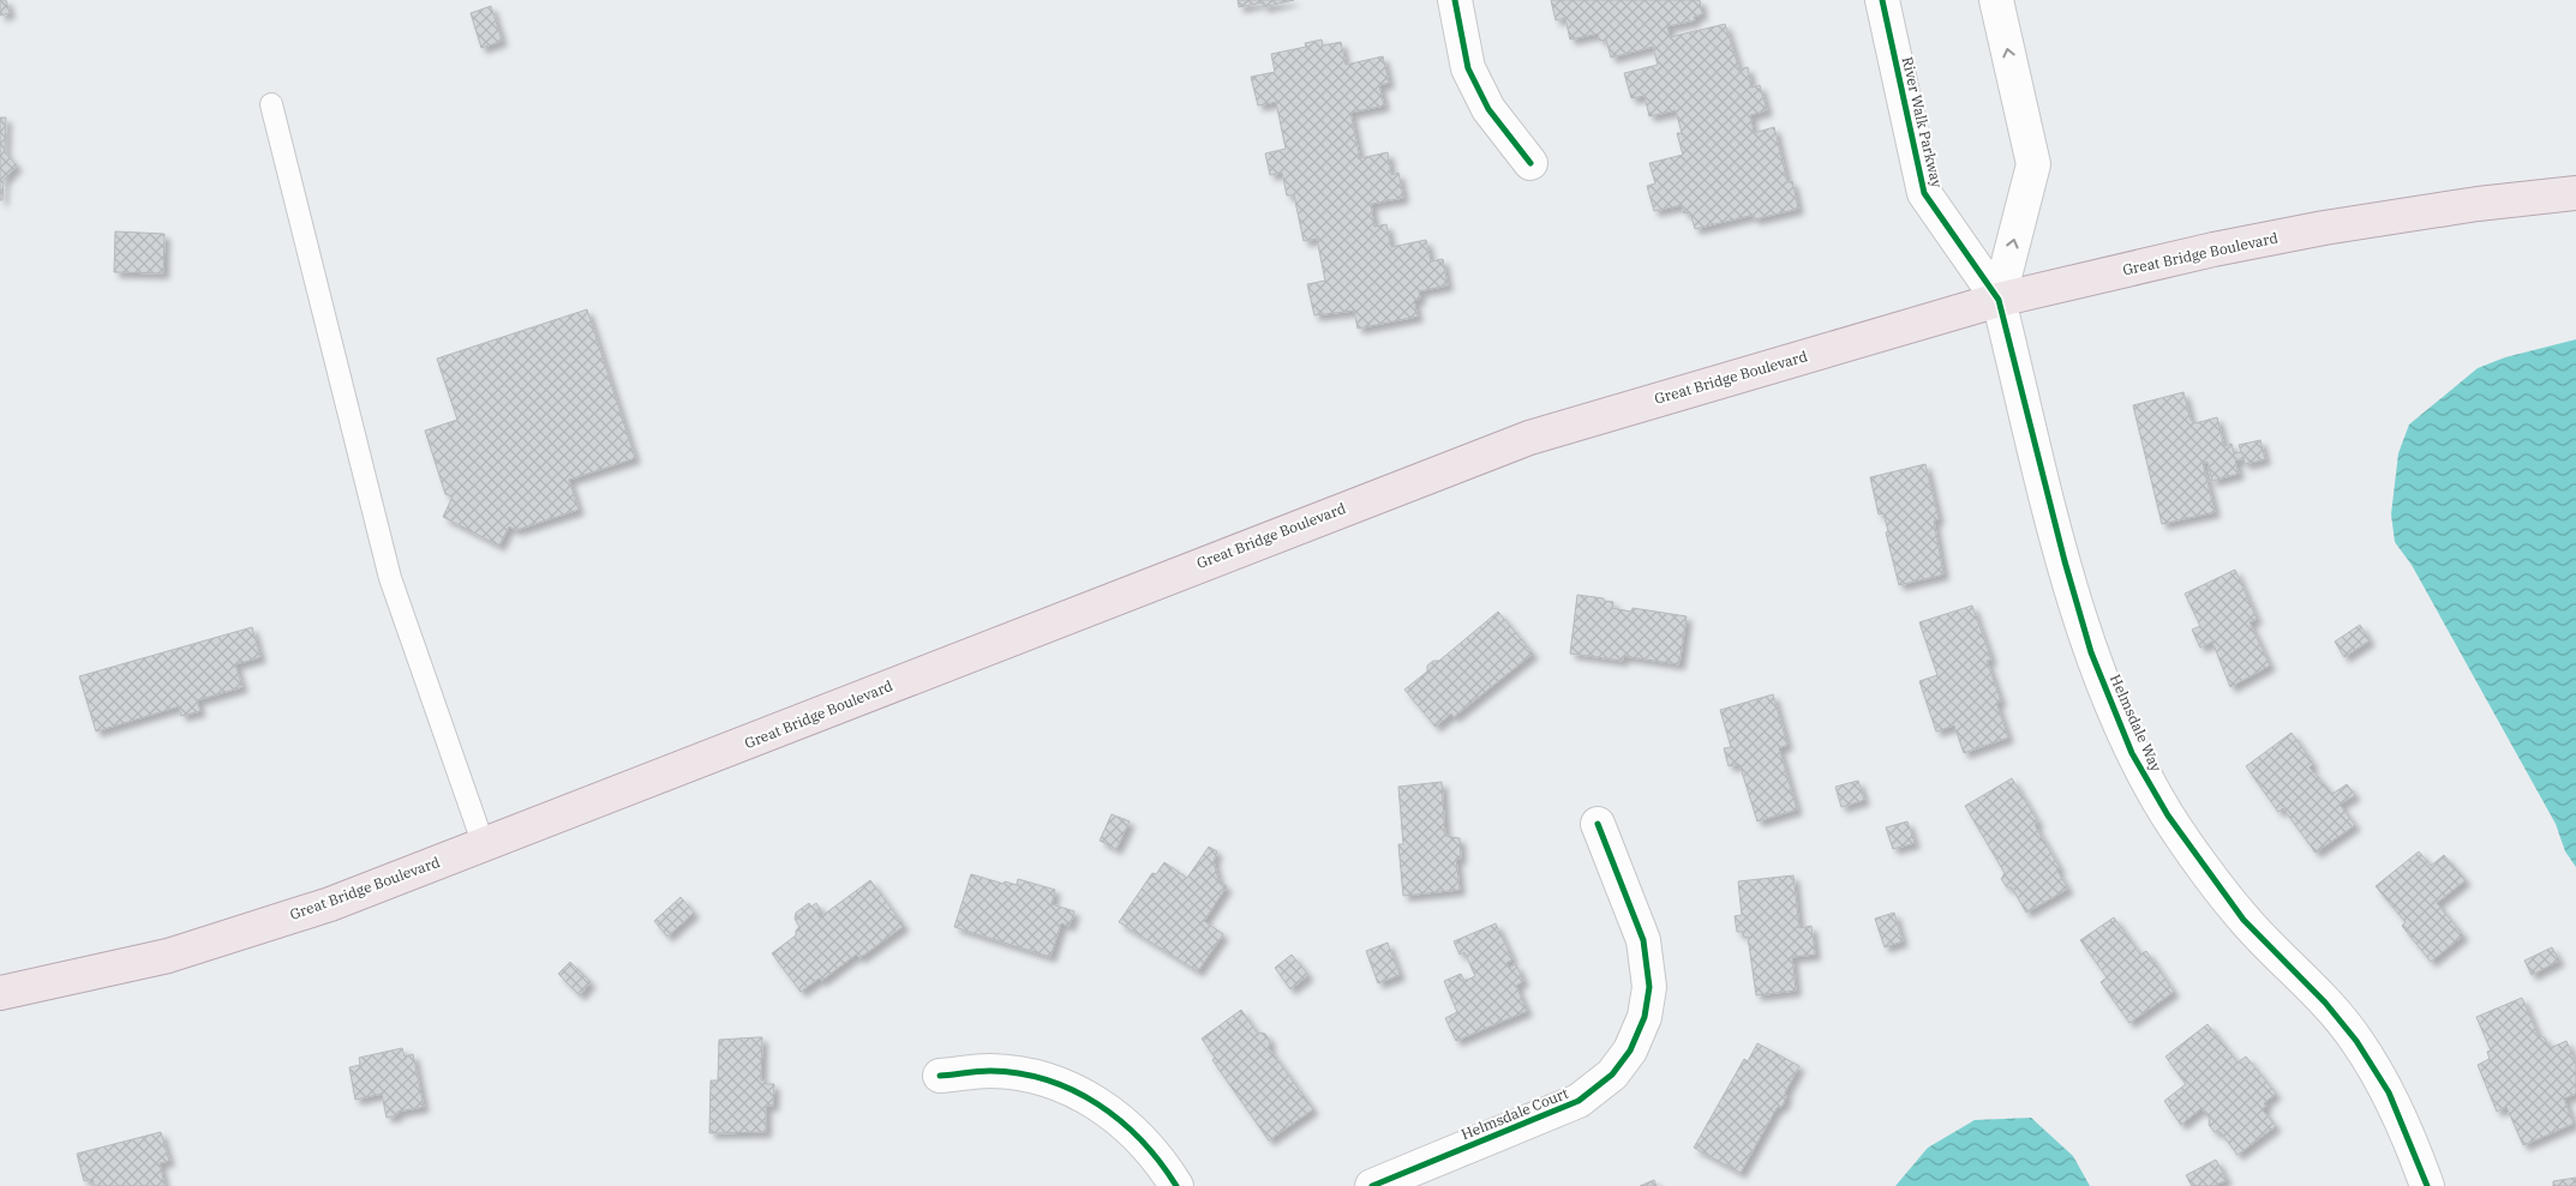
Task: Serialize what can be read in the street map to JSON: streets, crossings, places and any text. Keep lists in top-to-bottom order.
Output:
{
  "streets": {
    "main road": ["Great Bridge Boulevard"],
    "street": ["River Walk Parkway", "Helmsdale Way", "Helmsdale Court"]
  },
  "crossings": [
    ["River Walk Parkway", "Great Bridge Boulevard"],
    ["River Walk Parkway", "Helmsdale Way"],
    ["Great Bridge Boulevard", "Helmsdale Way"]
  ]
}
